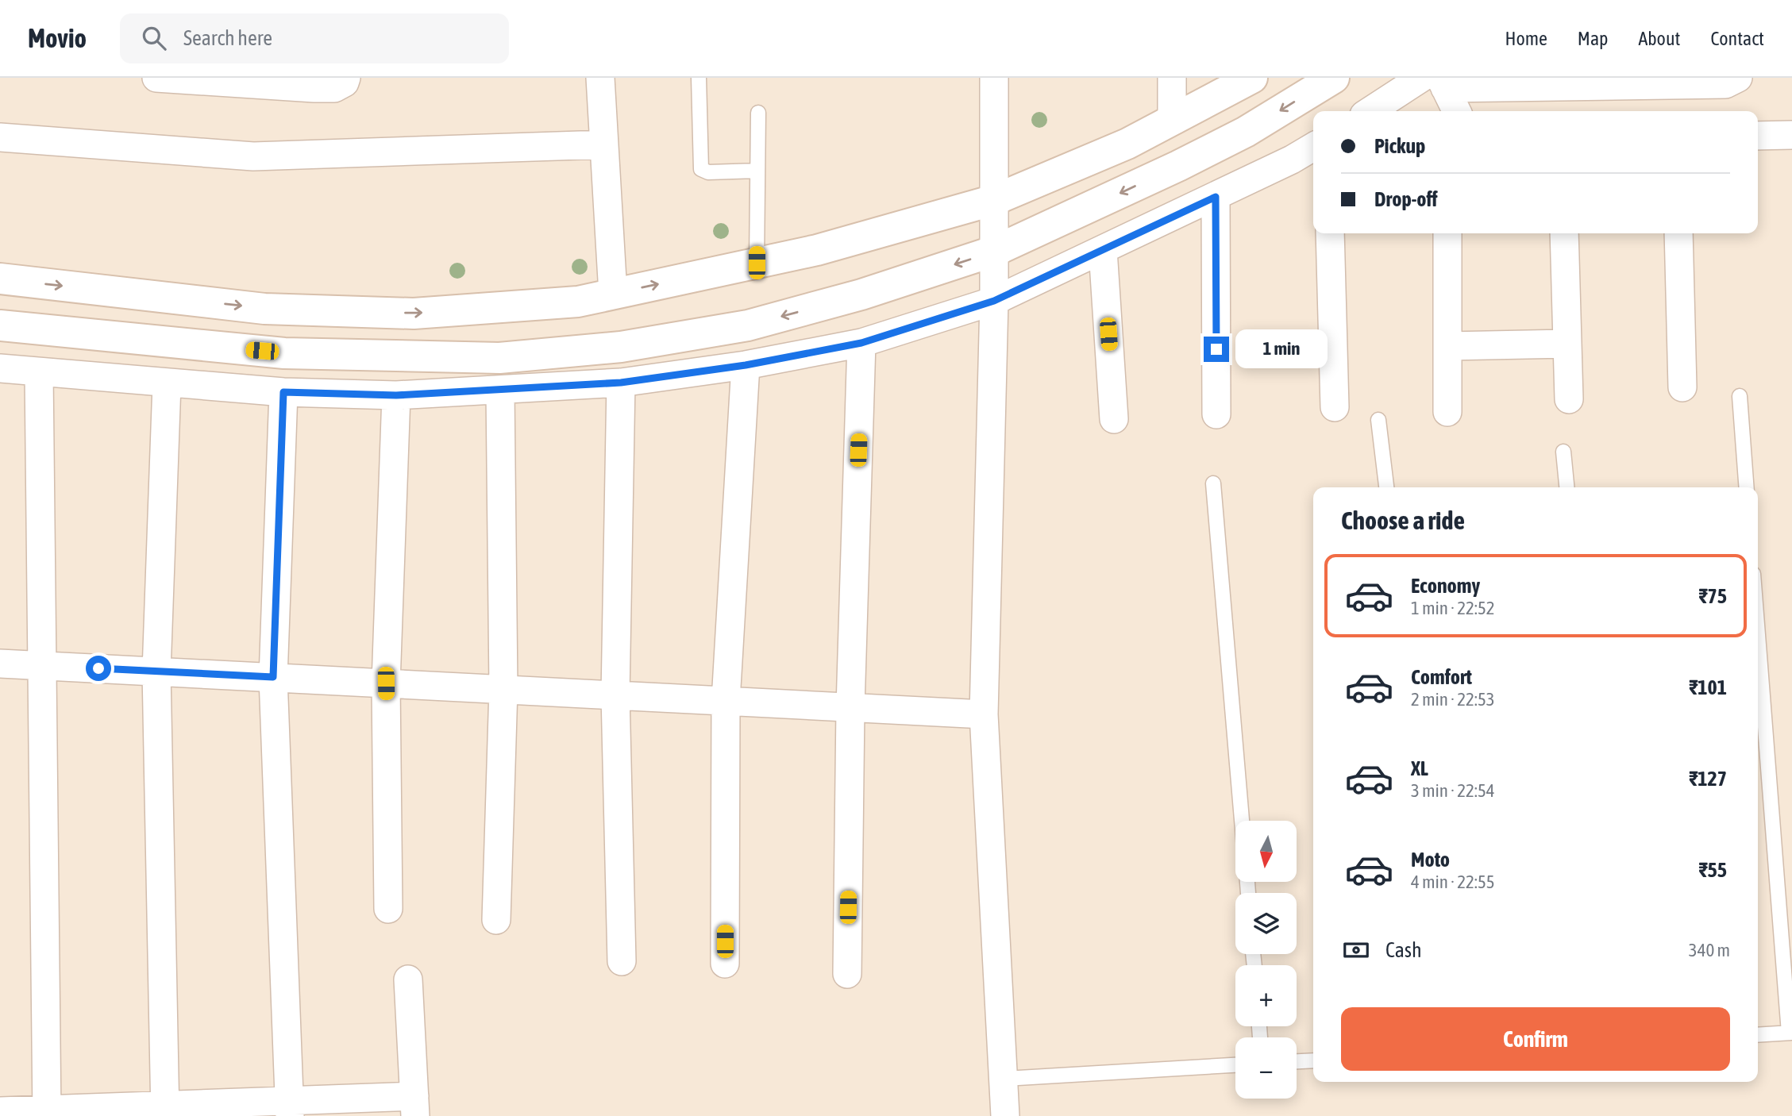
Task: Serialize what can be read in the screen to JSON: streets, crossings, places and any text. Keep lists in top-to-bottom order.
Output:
{
  "north": "bottom",
  "page": {
    "header": "Movio",
    "search": "Search here",
    "nav": [
      "Home",
      "Map",
      "About",
      "Contact"
    ],
    "banner": ["Pickup", "Drop-off"],
    "bubble": "1 min",
    "heading": "Choose a ride",
    "list": [
      {
        "name": "Economy",
        "note": "1 min · 22:52",
        "value": "₹75"
      },
      {
        "name": "Comfort",
        "note": "2 min · 22:53",
        "value": "₹101"
      },
      {
        "name": "XL",
        "note": "3 min · 22:54",
        "value": "₹127"
      },
      {
        "name": "Moto",
        "note": "4 min · 22:55",
        "value": "₹55"
      }
    ],
    "map_buttons": ["+", "−"],
    "pay": ["Cash", "340 m"],
    "buttons": "Confirm"
  }
}
